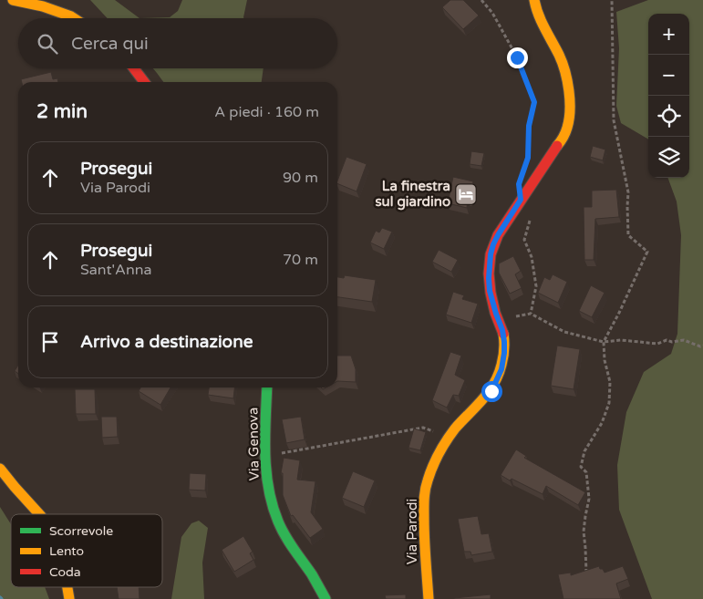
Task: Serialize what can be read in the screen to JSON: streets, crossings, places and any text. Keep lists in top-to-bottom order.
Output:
{
  "streets": {
    "street": ["Via Genova", "Via Parodi"]
  },
  "places": {
    "hotel": ["La finestra sul giardino"]
  },
  "legend": ["Scorrevole", "Lento", "Coda"],
  "page": {
    "map_buttons": ["+", "−"],
    "search": "Cerca qui",
    "heading": ["2 min", "A piedi · 160 m"],
    "list": [
      ["Prosegui", "Via Parodi", "90 m"],
      ["Prosegui", "Sant'Anna", "70 m"],
      "Arrivo a destinazione"
    ]
  }
}
